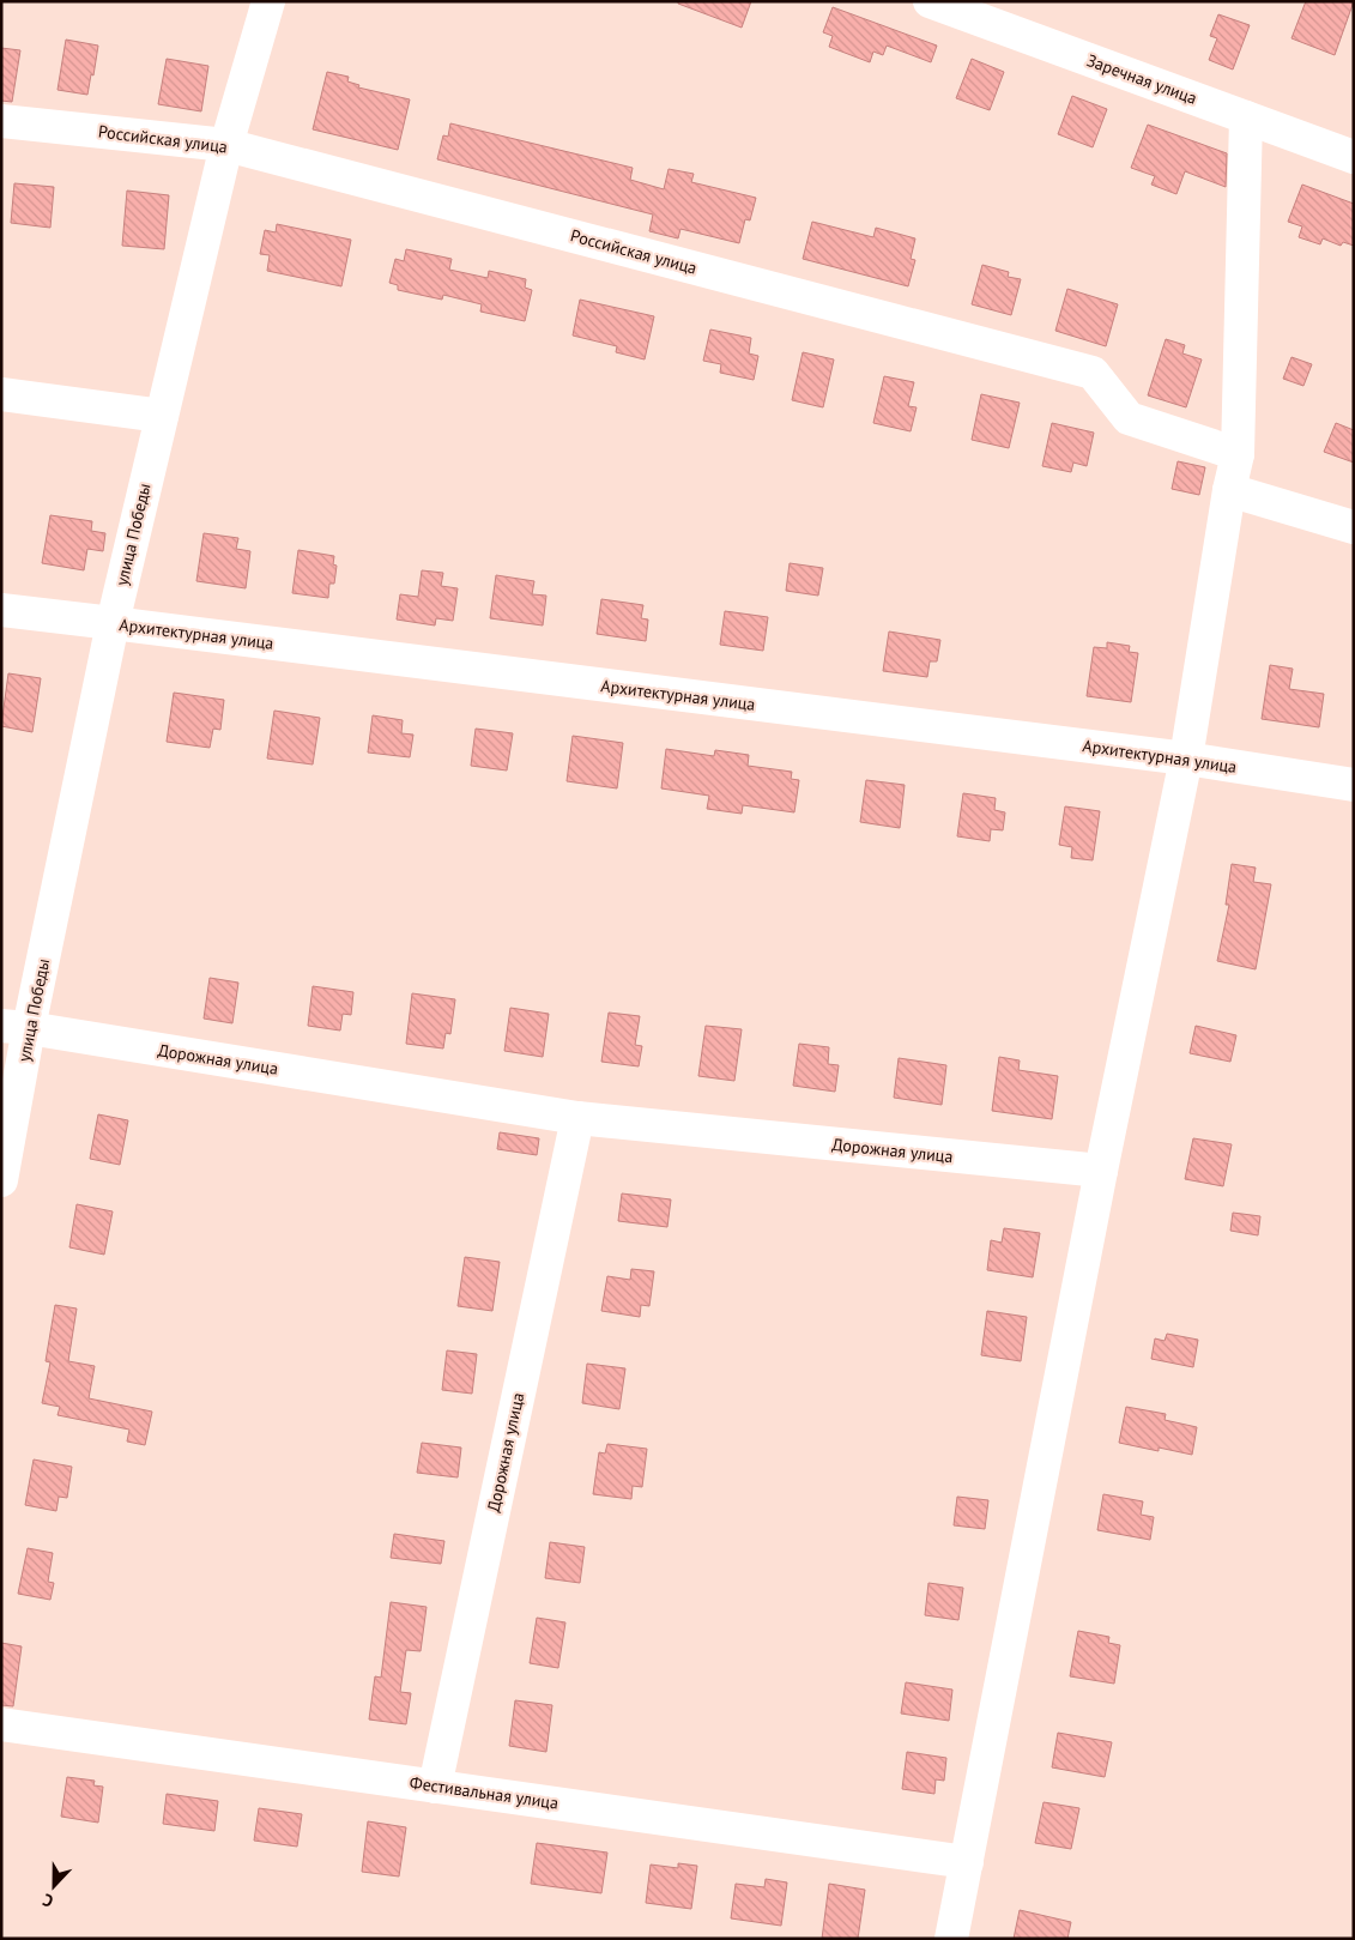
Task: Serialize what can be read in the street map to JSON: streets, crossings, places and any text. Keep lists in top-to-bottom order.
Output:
{
  "streets": {
    "street": [
      "Заречная улица",
      "Российская улица",
      "улица Победы",
      "Архитектурная улица",
      "Дорожная улица",
      "Фестивальная улица"
    ]
  },
  "crossings": [
    ["Российская улица", "улица Победы"],
    ["улица Победы", "Архитектурная улица"],
    ["улица Победы", "Дорожная улица"],
    ["Дорожная улица", "Фестивальная улица"]
  ],
  "north": "bottom"
}
